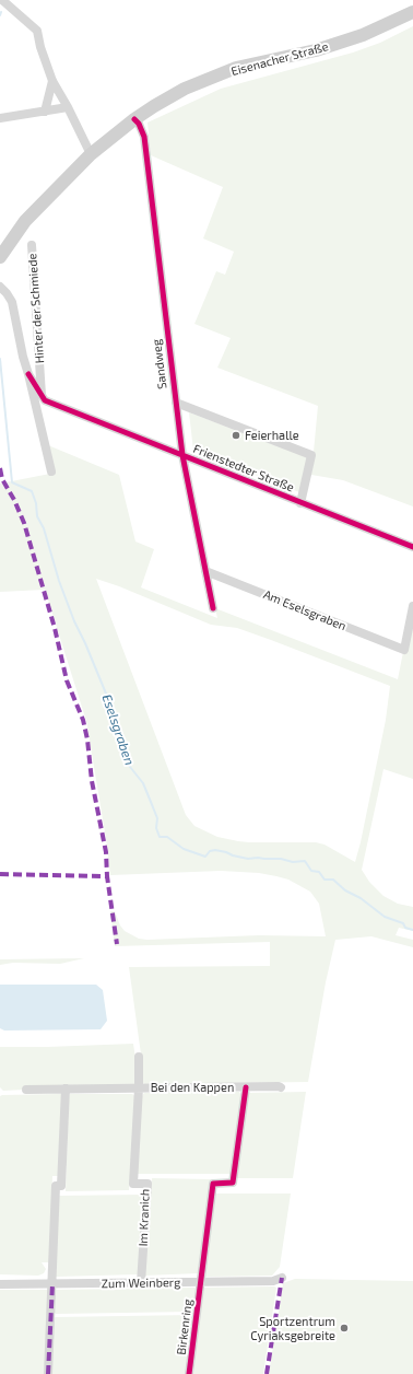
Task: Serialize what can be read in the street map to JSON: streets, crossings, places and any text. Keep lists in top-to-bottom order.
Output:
{
  "streets": {
    "main road": ["Eisenacher Straße"],
    "street": [
      "Hinter der Schmiede",
      "Sandweg",
      "Frienstedter Straße",
      "Am Eselsgraben",
      "Bei den Kappen",
      "Im Kranich",
      "Zum Weinberg",
      "Birkenring"
    ]
  },
  "crossings": [
    ["Eisenacher Straße", "Sandweg"],
    ["Hinter der Schmiede", "Frienstedter Straße"],
    ["Sandweg", "Frienstedter Straße"],
    ["Sandweg", "Am Eselsgraben"],
    ["Bei den Kappen", "Im Kranich"],
    ["Bei den Kappen", "Zum Weinberg"],
    ["Bei den Kappen", "Birkenring"],
    ["Im Kranich", "Zum Weinberg"],
    ["Zum Weinberg", "Birkenring"]
  ],
  "water": ["Eselsgraben"],
  "places": ["Feierhalle", "Sportzentrum Cyriaksgebreite"]
}
